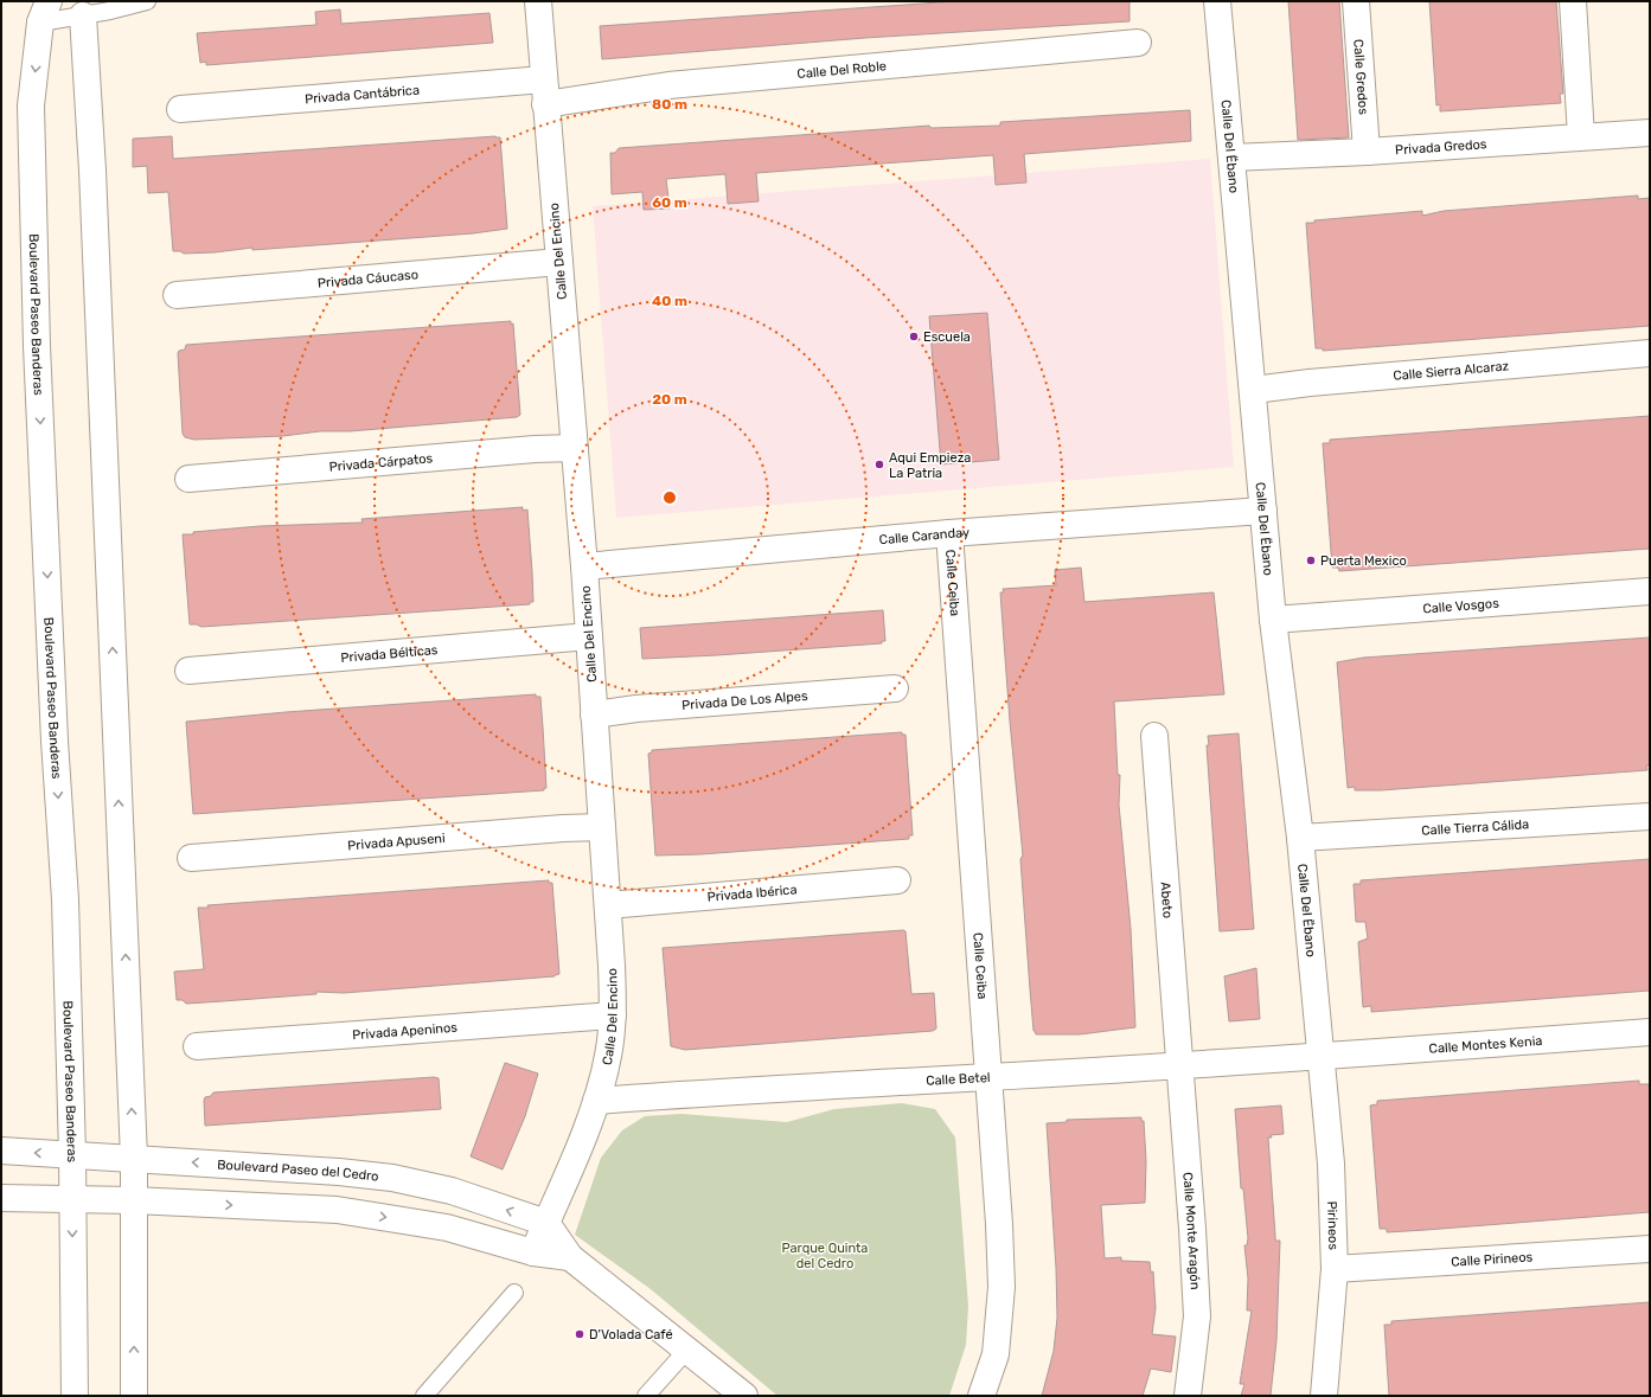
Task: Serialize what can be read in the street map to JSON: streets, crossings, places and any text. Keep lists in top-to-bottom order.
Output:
{
  "streets": {
    "street": [
      "Calle Del Roble",
      "Calle Gredos",
      "Privada Cantábrica",
      "Calle Del Ëbano",
      "Privada Gredos",
      "Calle Del Encino",
      "Privada Cáucaso",
      "Boulevard Paseo Banderas",
      "Calle Sierra Alcaraz",
      "Privada Cárpatos",
      "Calle Caranday",
      "Calle Ceiba",
      "Calle Vosgos",
      "Privada Bélticas",
      "Privada De Los Alpes",
      "Calle Tierra Cálida",
      "Privada Apuseni",
      "Privada Ibérica",
      "Abeto",
      "Privada Apeninos",
      "Calle Montes Kenia",
      "Calle Betel",
      "Boulevard Paseo del Cedro",
      "Pirineos",
      "Calle Monte Aragón",
      "Calle Pirineos"
    ]
  },
  "crossings": [
    ["Calle Del Roble", "Privada Cantábrica"],
    ["Calle Del Roble", "Calle Del Encino"],
    ["Calle Gredos", "Privada Gredos"],
    ["Privada Cantábrica", "Calle Del Encino"],
    ["Calle Del Ëbano", "Privada Gredos"],
    ["Calle Del Ëbano", "Calle Sierra Alcaraz"],
    ["Calle Del Ëbano", "Calle Caranday"],
    ["Calle Del Ëbano", "Calle Vosgos"],
    ["Calle Del Ëbano", "Calle Tierra Cálida"],
    ["Calle Del Ëbano", "Calle Montes Kenia"],
    ["Calle Del Ëbano", "Calle Betel"],
    ["Calle Del Ëbano", "Pirineos"],
    ["Calle Del Encino", "Privada Cáucaso"],
    ["Calle Del Encino", "Privada Cárpatos"],
    ["Calle Del Encino", "Calle Caranday"],
    ["Calle Del Encino", "Privada Bélticas"],
    ["Calle Del Encino", "Privada De Los Alpes"],
    ["Calle Del Encino", "Privada Apuseni"],
    ["Calle Del Encino", "Privada Ibérica"],
    ["Calle Del Encino", "Privada Apeninos"],
    ["Calle Del Encino", "Calle Betel"],
    ["Calle Del Encino", "Boulevard Paseo del Cedro"],
    ["Boulevard Paseo Banderas", "Boulevard Paseo del Cedro"],
    ["Calle Caranday", "Calle Ceiba"],
    ["Calle Ceiba", "Calle Betel"],
    ["Abeto", "Calle Betel"],
    ["Abeto", "Calle Monte Aragón"],
    ["Calle Montes Kenia", "Calle Betel"],
    ["Calle Montes Kenia", "Pirineos"],
    ["Calle Betel", "Pirineos"],
    ["Calle Betel", "Calle Monte Aragón"],
    ["Pirineos", "Calle Pirineos"]
  ],
  "parks": ["Parque Quinta del Cedro"],
  "places": [
    "Escuela",
    "Aqui Empieza La Patria",
    "Puerta Mexico",
    "D'Volada Café"
  ],
  "rings": [
    "80 m",
    "60 m",
    "40 m",
    "20 m"
  ]
}
